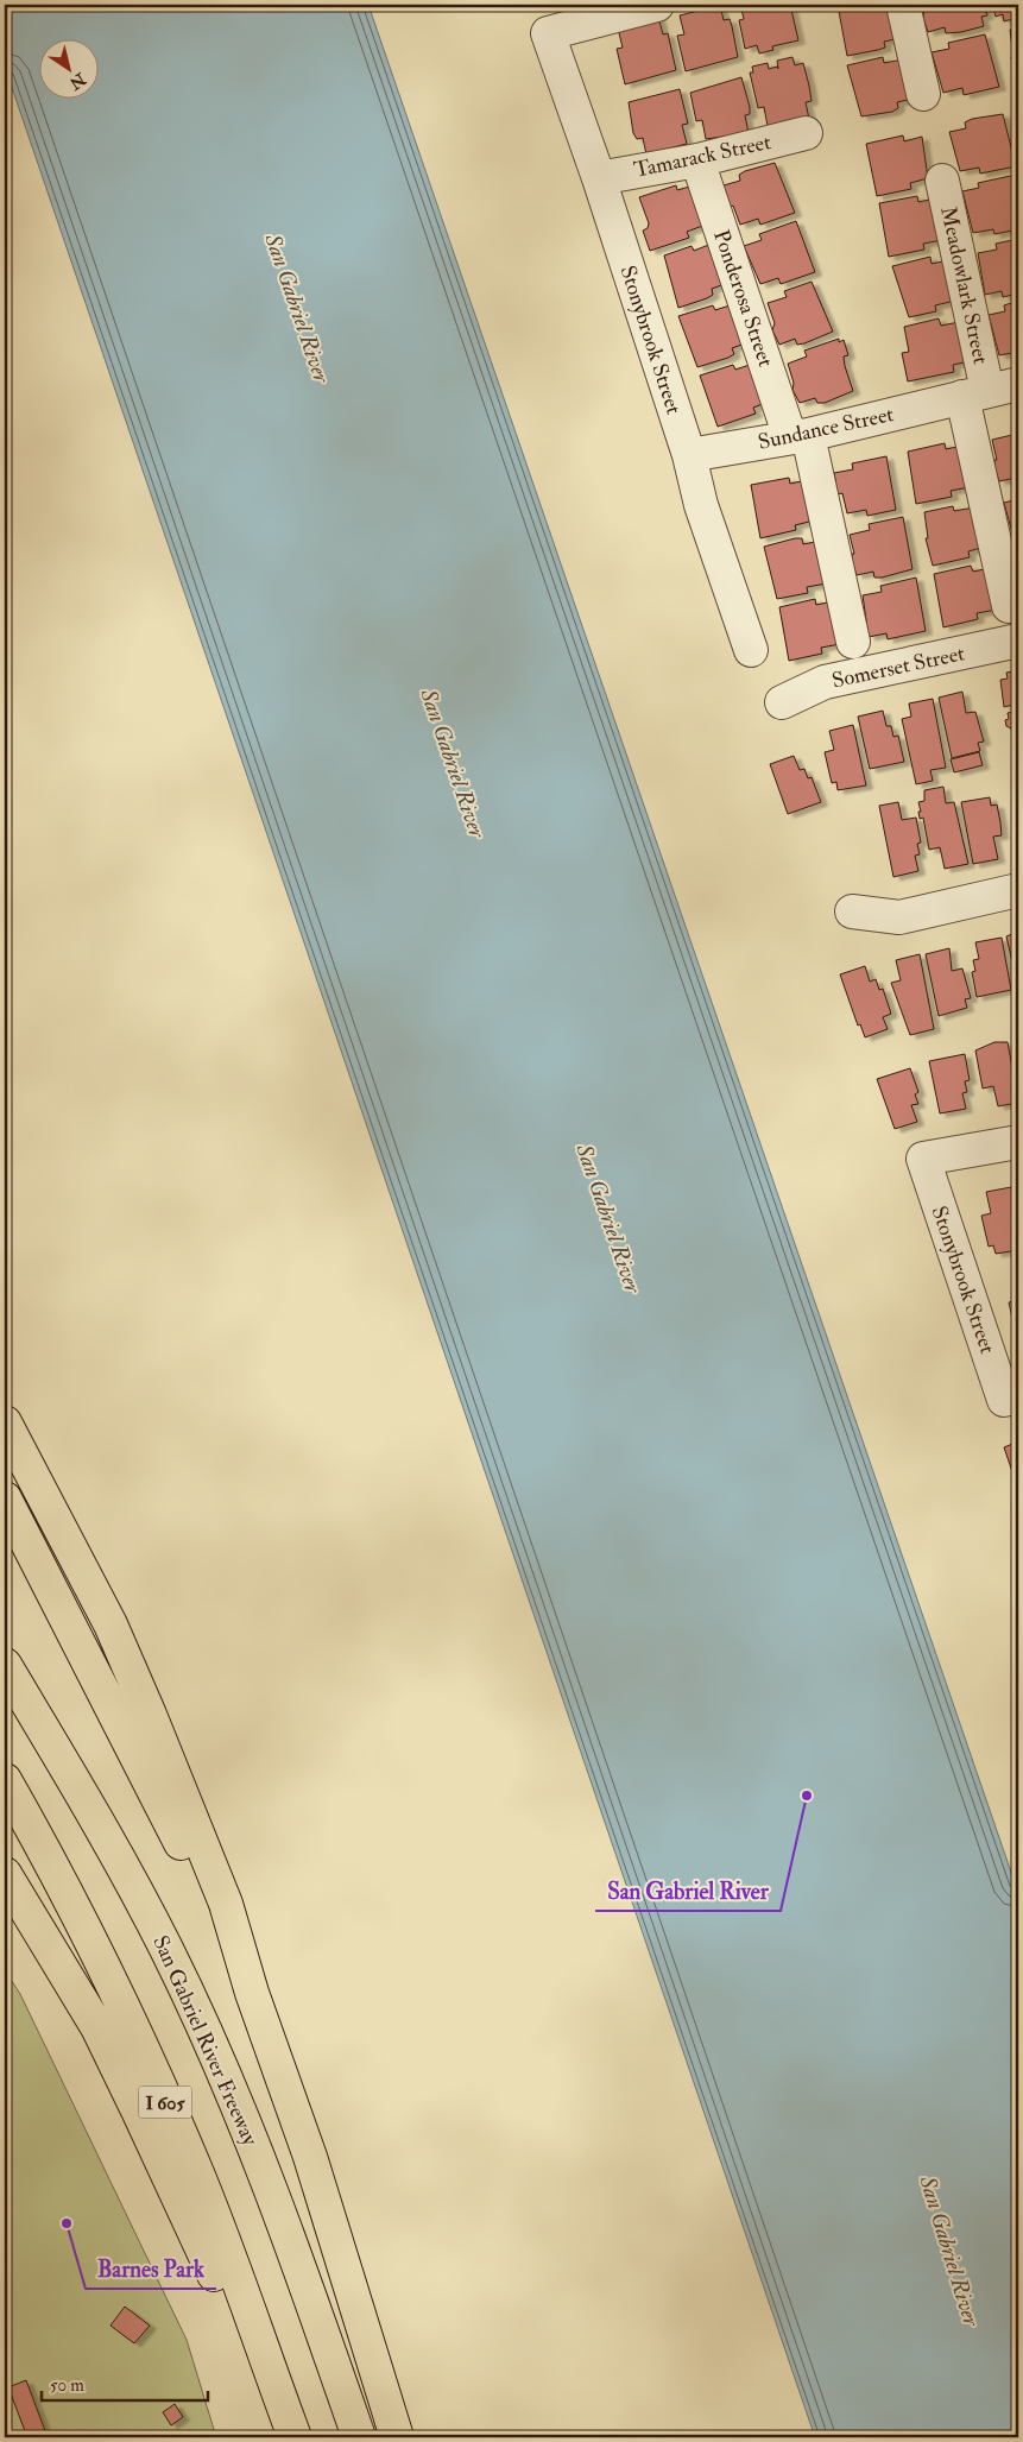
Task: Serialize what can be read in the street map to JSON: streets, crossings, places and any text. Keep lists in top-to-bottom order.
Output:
{
  "streets": {
    "highway": ["San Gabriel River Freeway", "I 605"],
    "street": [
      "Tamarack Street",
      "Meadowlark Street",
      "Ponderosa Street",
      "Stonybrook Street",
      "Sundance Street",
      "Somerset Street"
    ]
  },
  "crossings": [
    ["Tamarack Street", "Ponderosa Street"],
    ["Tamarack Street", "Stonybrook Street"],
    ["Meadowlark Street", "Sundance Street"],
    ["Ponderosa Street", "Sundance Street"],
    ["Stonybrook Street", "Sundance Street"]
  ],
  "water": ["San Gabriel River"],
  "places": ["San Gabriel River", "Barnes Park"],
  "scale_bar": "50 m",
  "north": "bottom right"
}
